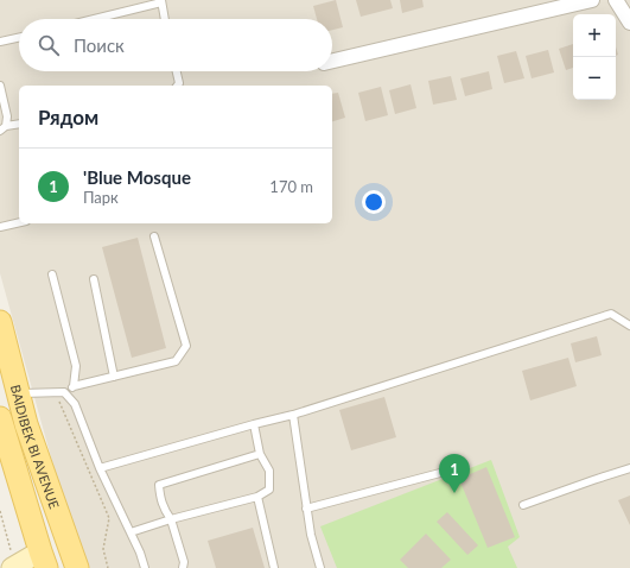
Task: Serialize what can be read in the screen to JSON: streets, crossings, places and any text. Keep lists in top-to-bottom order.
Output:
{
  "streets": {
    "main road": ["BAIDIBEK BI AVENUE"]
  },
  "page": {
    "map_buttons": ["+", "−"],
    "search": "Поиск",
    "heading": "Рядом",
    "list": [
      {
        "mark": "1",
        "name": "'Blue Mosque",
        "note": "Парк",
        "value": "170 m"
      }
    ],
    "pins": "1"
  }
}
